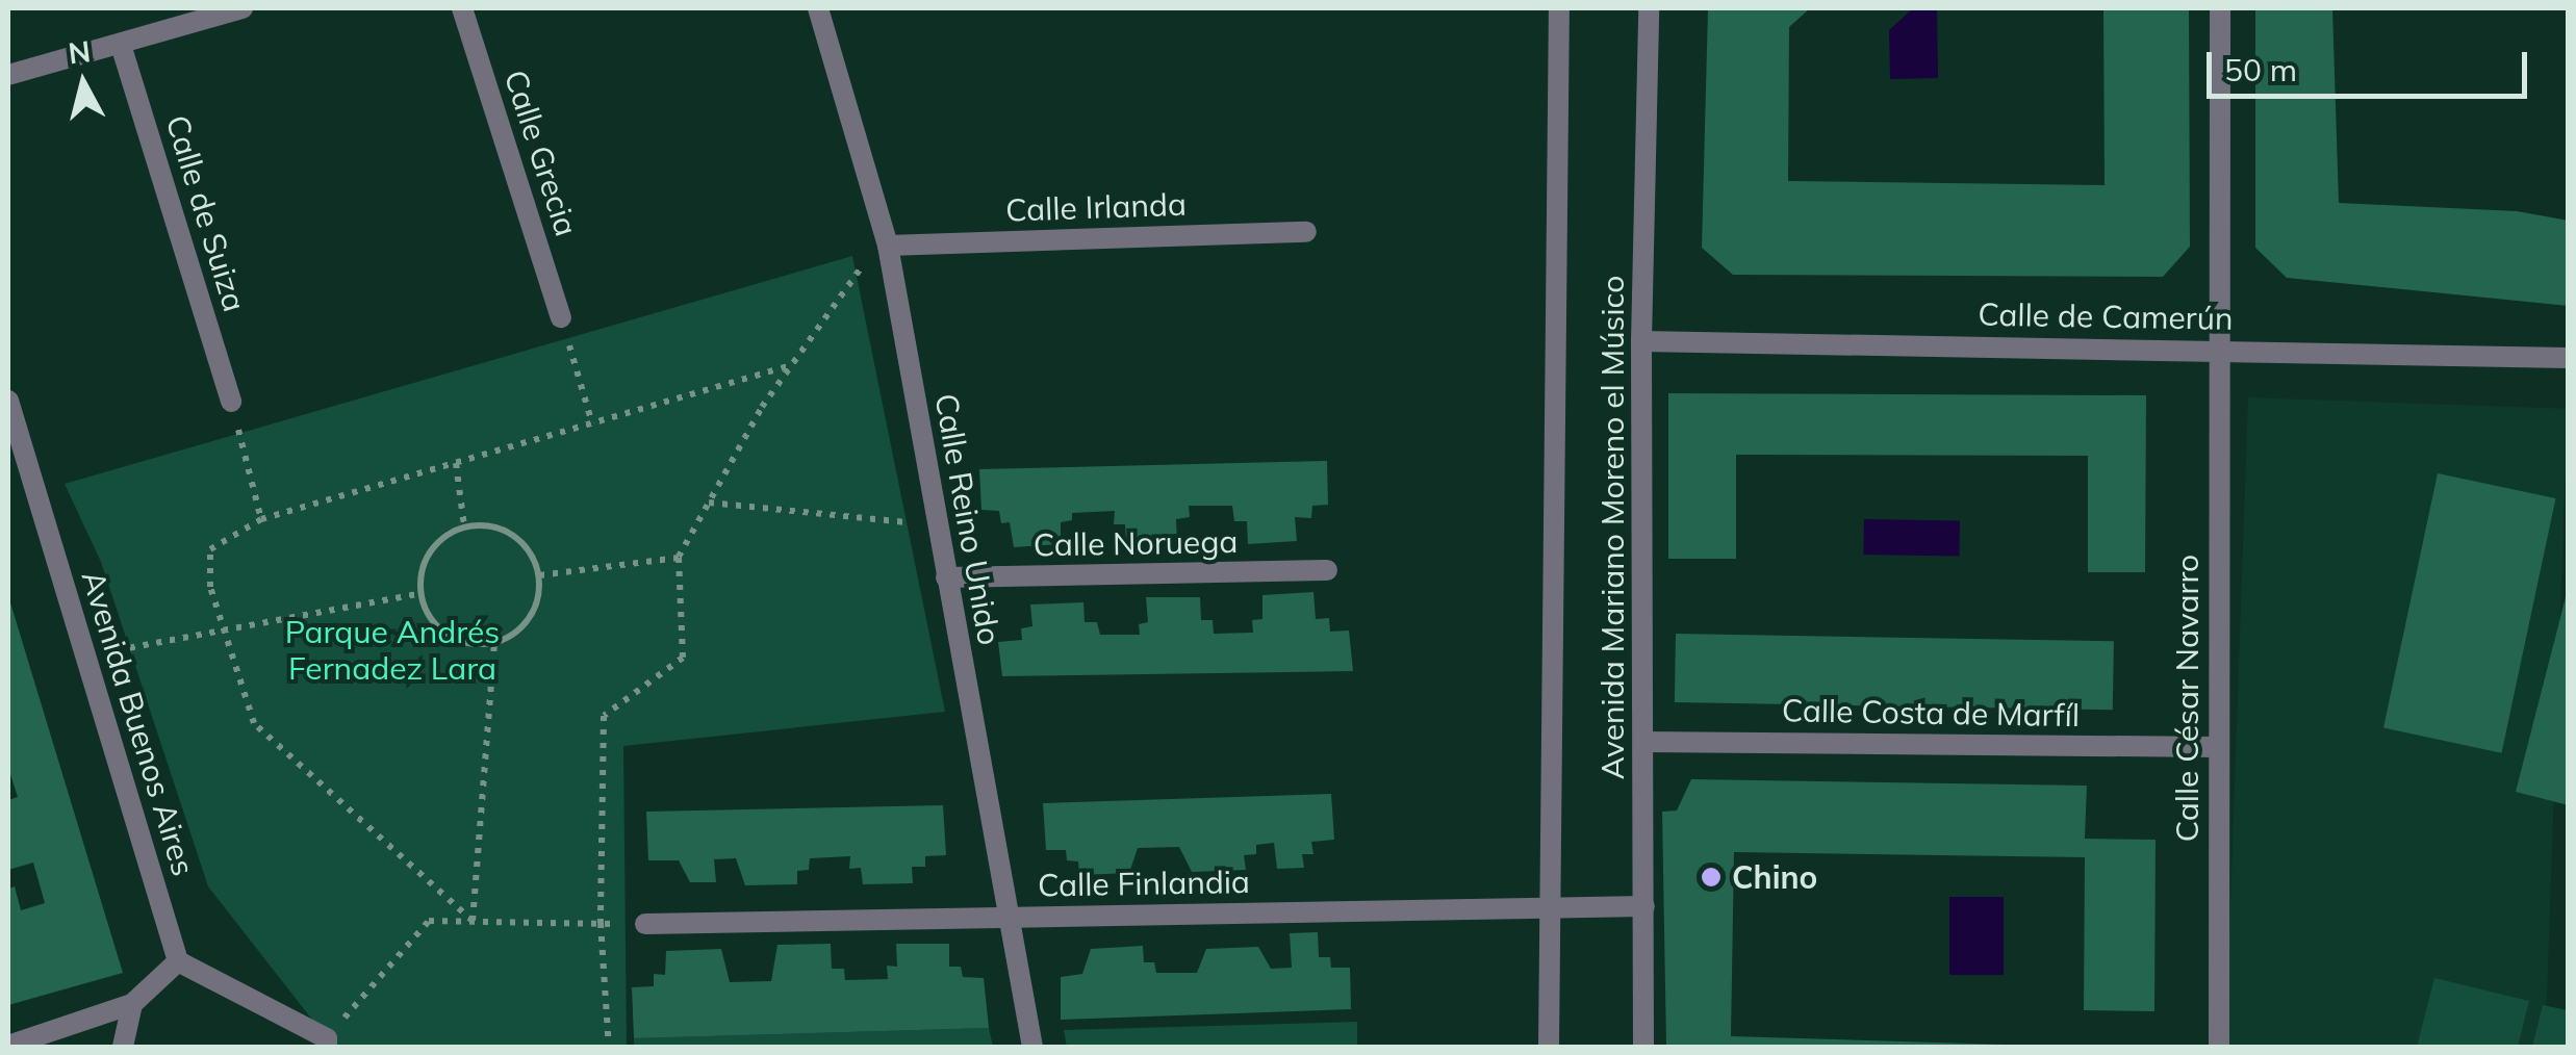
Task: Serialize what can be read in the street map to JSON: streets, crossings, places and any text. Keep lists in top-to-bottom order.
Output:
{
  "streets": {
    "street": [
      "Calle Grecia",
      "Calle Irlanda",
      "Calle de Suiza",
      "Calle de Camerún",
      "Calle Reino Unido",
      "Avenida Mariano Moreno el Músico",
      "Calle Noruega",
      "Calle César Navarro",
      "Calle Costa de Marfíl",
      "Avenida Buenos Aires",
      "Calle Finlandia"
    ]
  },
  "crossings": [
    ["Calle Irlanda", "Calle Reino Unido"],
    ["Calle de Camerún", "Avenida Mariano Moreno el Músico"],
    ["Calle de Camerún", "Calle César Navarro"],
    ["Calle Reino Unido", "Calle Noruega"],
    ["Calle Reino Unido", "Calle Finlandia"],
    ["Avenida Mariano Moreno el Músico", "Calle Costa de Marfíl"],
    ["Avenida Mariano Moreno el Músico", "Calle Finlandia"],
    ["Calle César Navarro", "Calle Costa de Marfíl"]
  ],
  "parks": ["Parque Andrés Fernadez Lara"],
  "places": ["Chino"],
  "scale_bar": "50 m",
  "north": "top"
}
